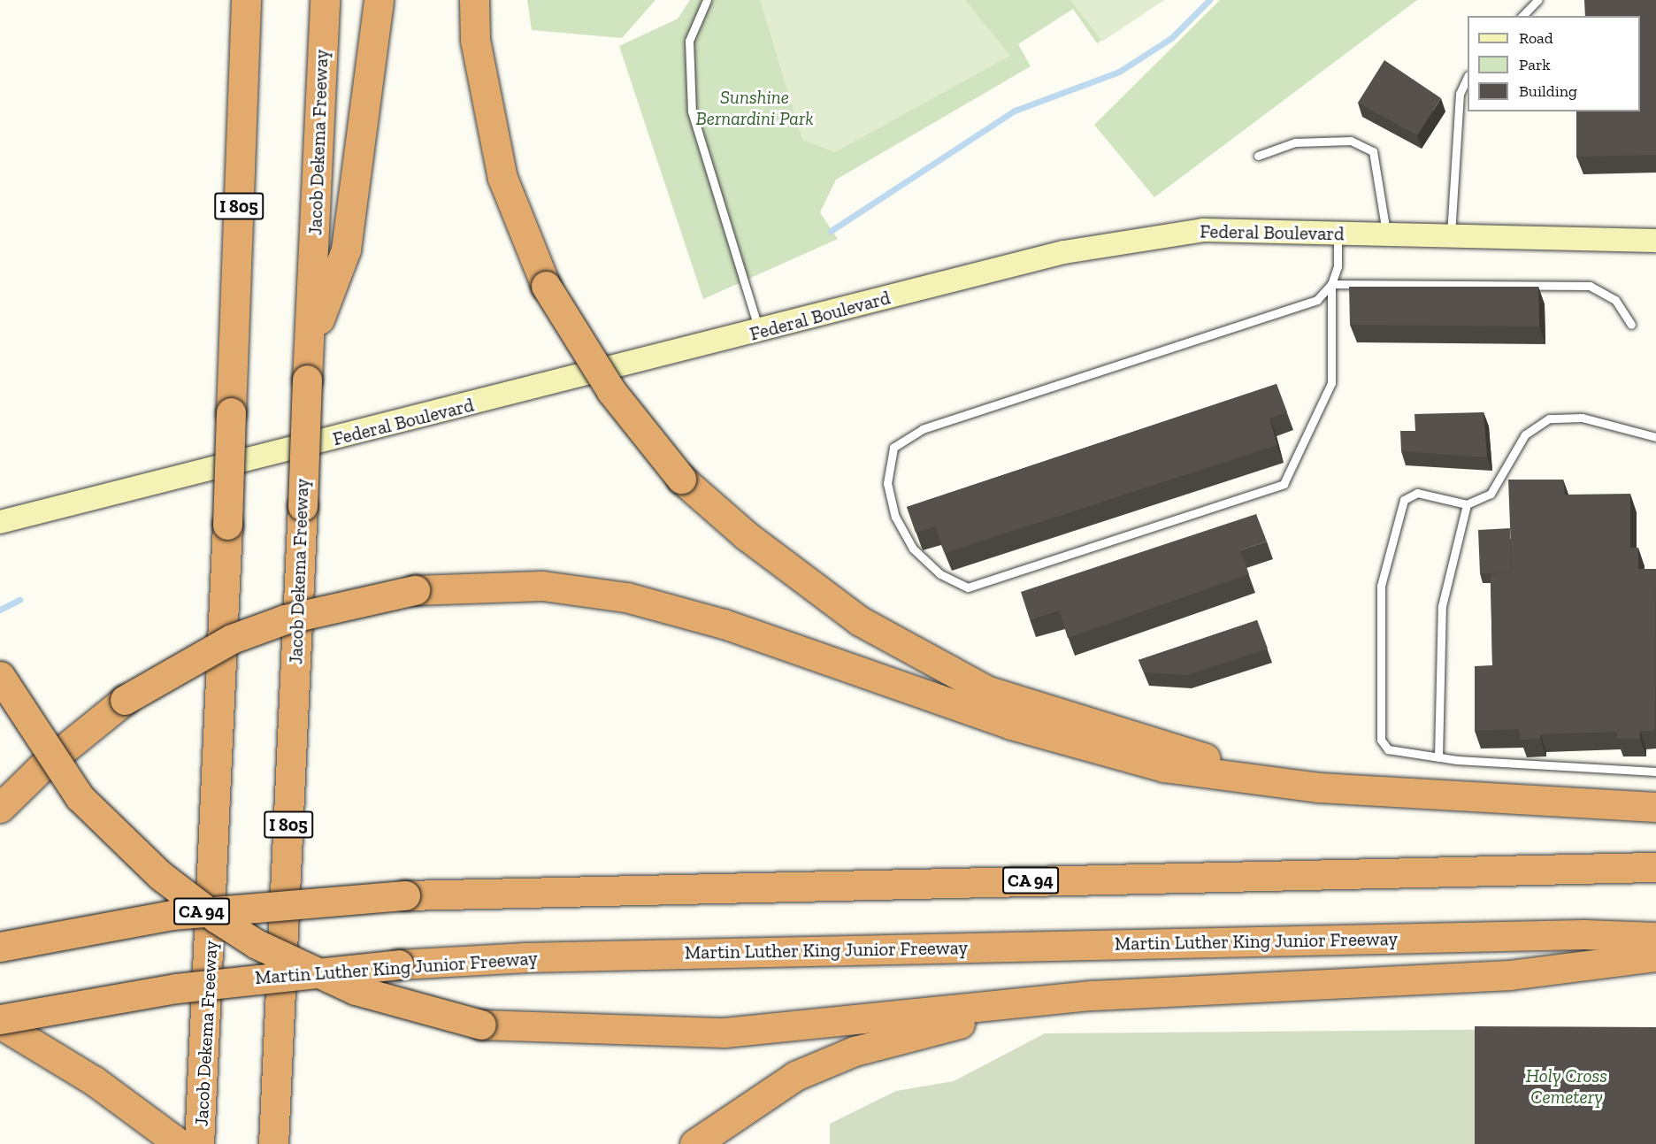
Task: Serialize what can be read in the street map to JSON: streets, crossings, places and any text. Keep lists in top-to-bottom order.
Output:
{
  "streets": {
    "highway": [
      "Jacob Dekema Freeway",
      "I 805",
      "CA 94",
      "Martin Luther King Junior Freeway"
    ],
    "main road": ["Federal Boulevard"]
  },
  "parks": ["Sunshine Bernardini Park", "Holy Cross Cemetery"],
  "legend": ["Road", "Park", "Building"]
}
